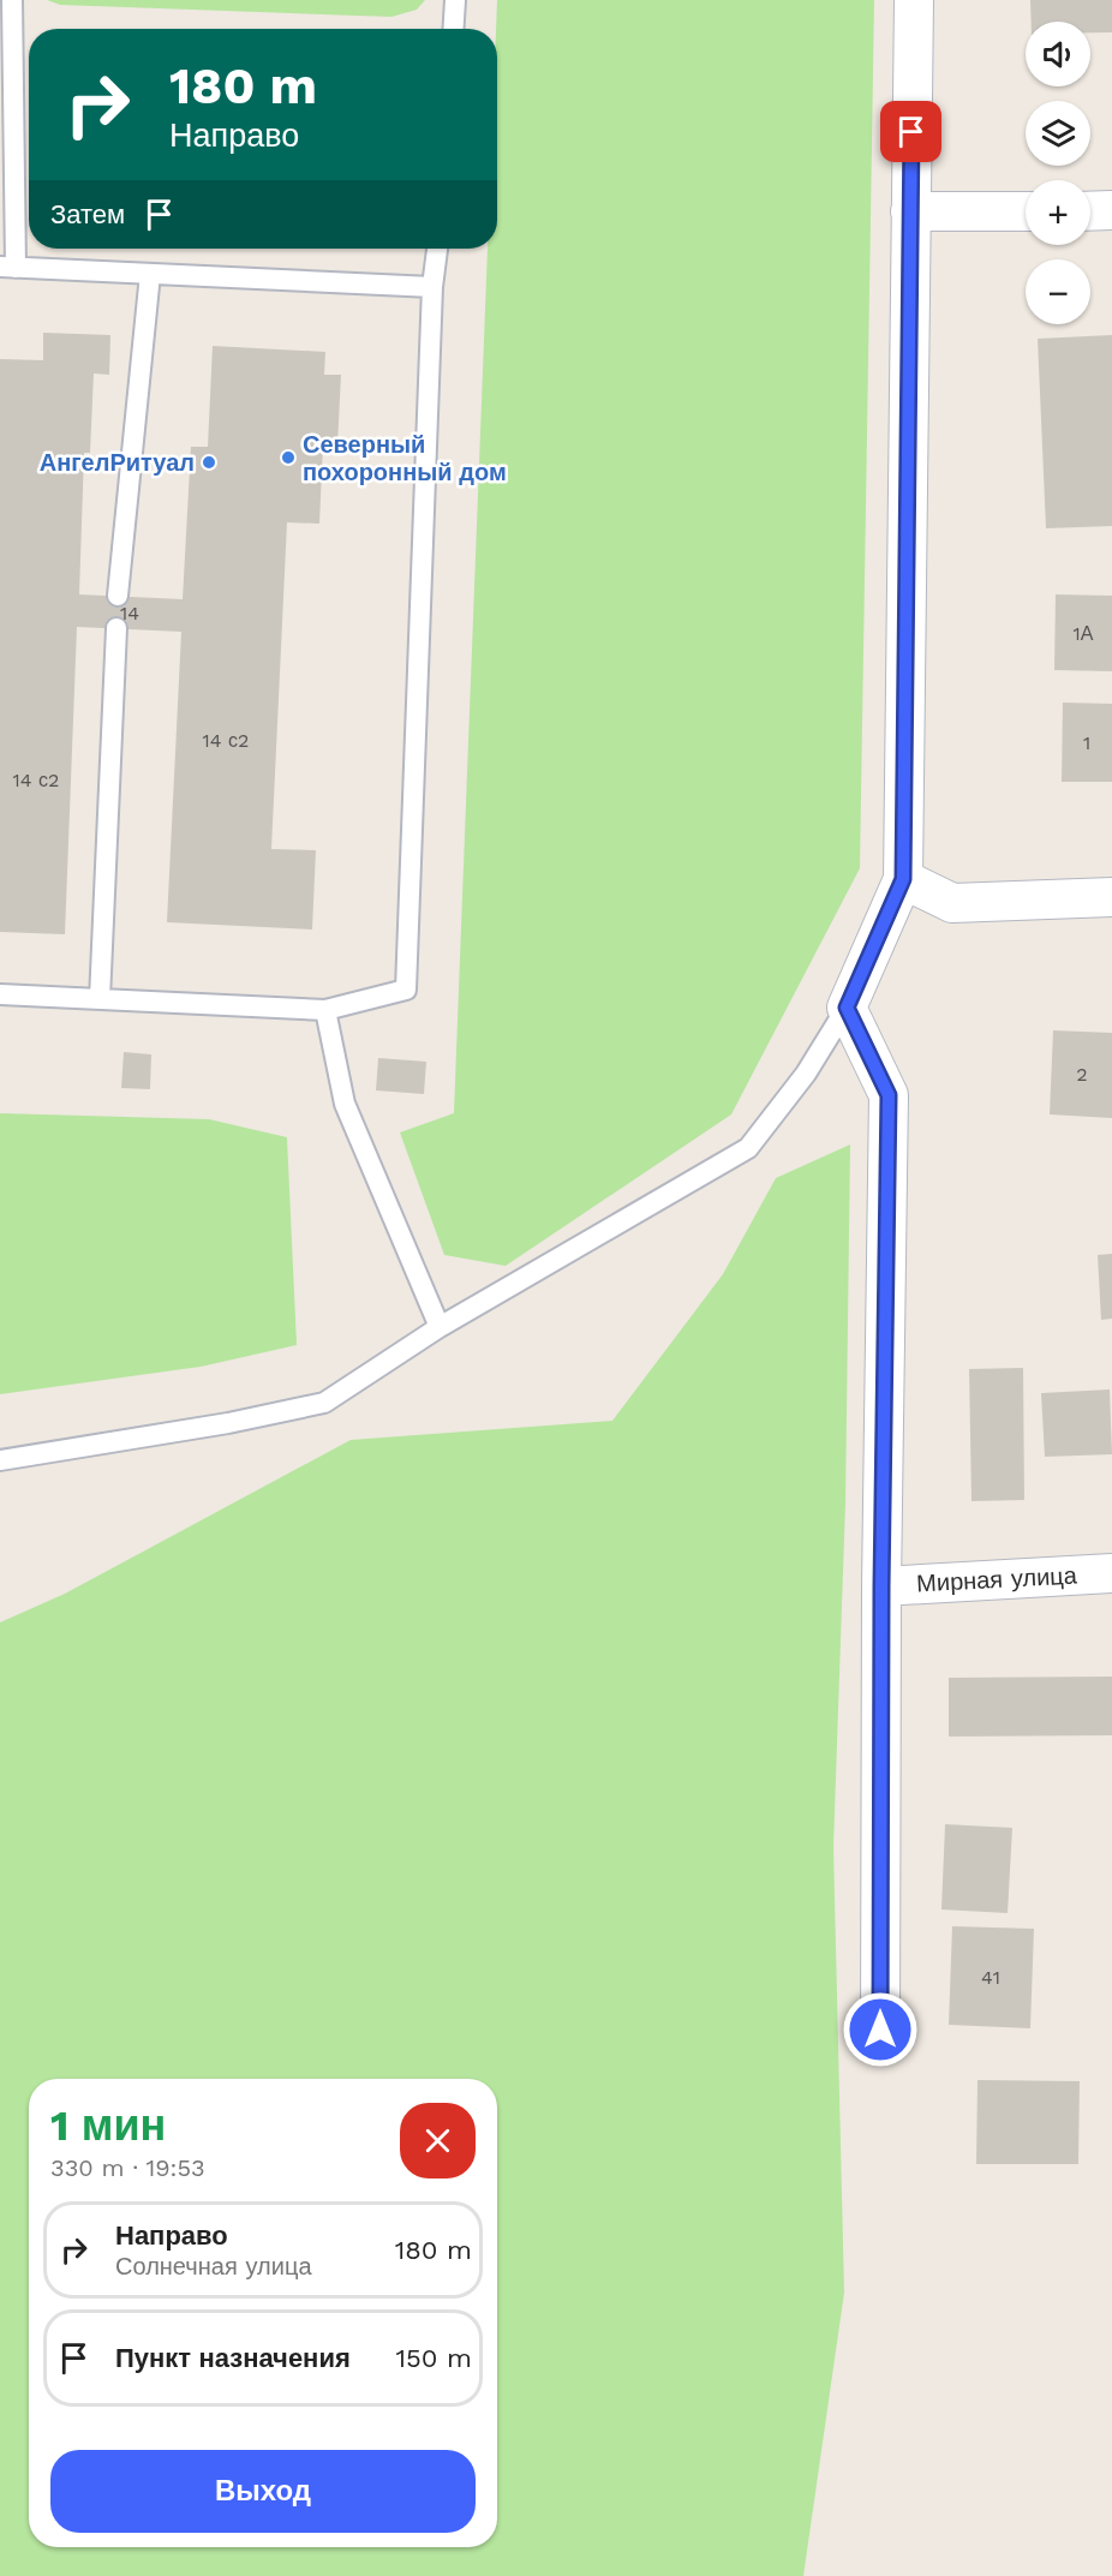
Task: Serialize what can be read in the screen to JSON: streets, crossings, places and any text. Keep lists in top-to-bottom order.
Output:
{
  "streets": {
    "street": ["Мирная улица"]
  },
  "places": ["Северный похоронный дом", "АнгелРитуал"],
  "house_numbers": [
    "14",
    "1А",
    "14 с2",
    "1",
    "14 с2",
    "2",
    "41"
  ],
  "page": {
    "map_buttons": ["+", "−"],
    "turn": ["180 m", "Направо"],
    "then": "Затем",
    "heading": ["1 мин", "330 m · 19:53"],
    "list": [
      {
        "name": "Направо",
        "note": "Солнечная улица",
        "value": "180 m"
      },
      {
        "name": "Пункт назначения",
        "value": "150 m"
      }
    ],
    "buttons": "Выход"
  }
}
